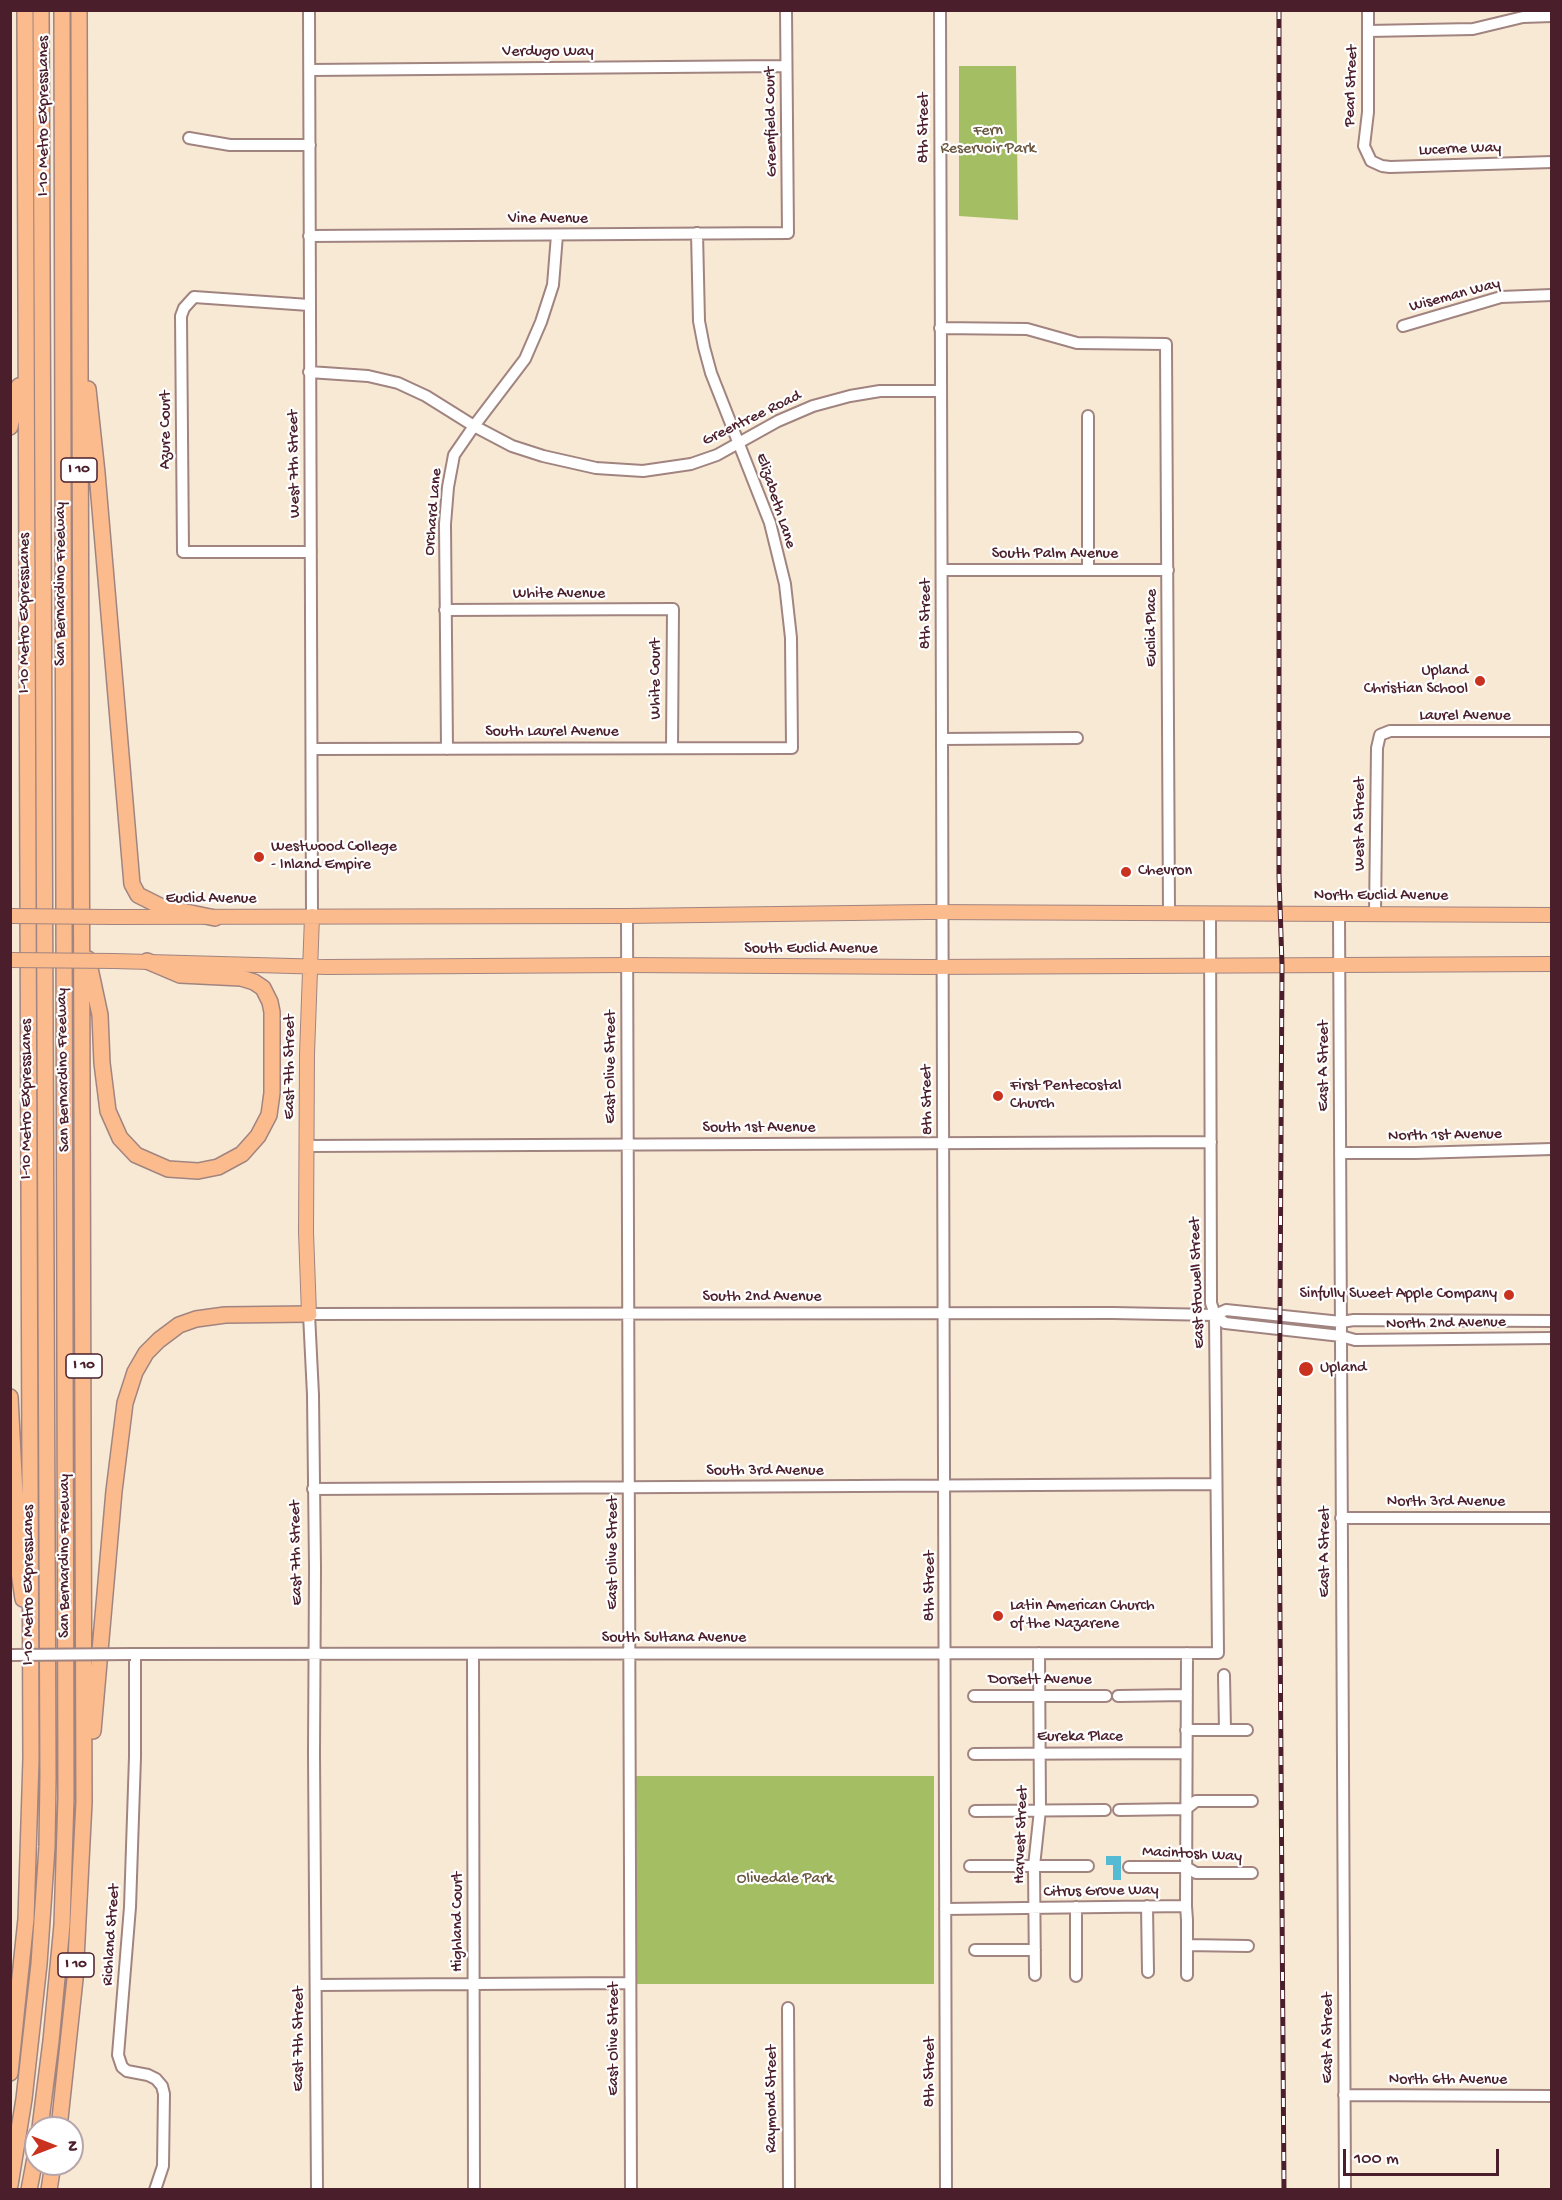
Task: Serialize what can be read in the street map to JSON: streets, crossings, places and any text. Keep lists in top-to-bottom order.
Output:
{
  "streets": {
    "highway": ["I-10 Metro ExpressLanes", "I 10", "San Bernardino Freeway"],
    "main road": [
      "North Euclid Avenue",
      "Euclid Avenue",
      "South Euclid Avenue",
      "East 7th Street"
    ],
    "street": [
      "Verdugo Way",
      "Pearl Street",
      "Greenfield Court",
      "8th Street",
      "Lucerne Way",
      "Vine Avenue",
      "Wiseman Way",
      "Greentree Road",
      "Azure Court",
      "West 7th Street",
      "Elizabeth Lane",
      "Orchard Lane",
      "South Palm Avenue",
      "White Avenue",
      "Euclid Place",
      "White Court",
      "Laurel Avenue",
      "South Laurel Avenue",
      "West A Street",
      "East A Street",
      "East Olive Street",
      "South 1st Avenue",
      "North 1st Avenue",
      "East Stowell Street",
      "South 2nd Avenue",
      "North 2nd Avenue",
      "South 3rd Avenue",
      "North 3rd Avenue",
      "South Sultana Avenue",
      "Dorsett Avenue",
      "Eureka Place",
      "Harvest Street",
      "Macintosh Way",
      "Citrus Grove Way",
      "Highland Court",
      "Richland Street",
      "North 6th Avenue",
      "Raymond Street"
    ]
  },
  "crossings": [
    ["Verdugo Way", "Greenfield Court"],
    ["Verdugo Way", "West 7th Street"],
    ["Pearl Street", "Lucerne Way"],
    ["Greenfield Court", "Vine Avenue"],
    ["8th Street", "Greentree Road"],
    ["8th Street", "South Palm Avenue"],
    ["8th Street", "Euclid Place"],
    ["8th Street", "South Euclid Avenue"],
    ["8th Street", "South 1st Avenue"],
    ["8th Street", "South 2nd Avenue"],
    ["8th Street", "South 3rd Avenue"],
    ["8th Street", "South Sultana Avenue"],
    ["8th Street", "Citrus Grove Way"],
    ["Vine Avenue", "West 7th Street"],
    ["Vine Avenue", "Elizabeth Lane"],
    ["Vine Avenue", "Orchard Lane"],
    ["Greentree Road", "West 7th Street"],
    ["Greentree Road", "Elizabeth Lane"],
    ["Greentree Road", "Orchard Lane"],
    ["Azure Court", "West 7th Street"],
    ["West 7th Street", "South Laurel Avenue"],
    ["West 7th Street", "Euclid Avenue"],
    ["West 7th Street", "East 7th Street"],
    ["Elizabeth Lane", "South Laurel Avenue"],
    ["Orchard Lane", "White Avenue"],
    ["Orchard Lane", "South Laurel Avenue"],
    ["South Palm Avenue", "Euclid Place"],
    ["White Avenue", "White Court"],
    ["White Court", "South Laurel Avenue"],
    ["Laurel Avenue", "West A Street"],
    ["West A Street", "North Euclid Avenue"],
    ["North Euclid Avenue", "East A Street"],
    ["North Euclid Avenue", "East Stowell Street"],
    ["Euclid Avenue", "East 7th Street"],
    ["Euclid Avenue", "East Olive Street"],
    ["South Euclid Avenue", "East 7th Street"],
    ["South Euclid Avenue", "East Olive Street"],
    ["South Euclid Avenue", "East Stowell Street"],
    ["East A Street", "North 1st Avenue"],
    ["East A Street", "South 2nd Avenue"],
    ["East A Street", "North 2nd Avenue"],
    ["East A Street", "North 3rd Avenue"],
    ["East A Street", "North 6th Avenue"],
    ["East 7th Street", "South 1st Avenue"],
    ["East 7th Street", "South 2nd Avenue"],
    ["East 7th Street", "South 3rd Avenue"],
    ["East 7th Street", "South Sultana Avenue"],
    ["East Olive Street", "South 1st Avenue"],
    ["East Olive Street", "South 2nd Avenue"],
    ["East Olive Street", "South 3rd Avenue"],
    ["East Olive Street", "South Sultana Avenue"],
    ["South 1st Avenue", "East Stowell Street"],
    ["East Stowell Street", "South 2nd Avenue"],
    ["East Stowell Street", "South 3rd Avenue"],
    ["East Stowell Street", "South Sultana Avenue"],
    ["South 2nd Avenue", "North 2nd Avenue"],
    ["South Sultana Avenue", "Harvest Street"],
    ["South Sultana Avenue", "Highland Court"],
    ["South Sultana Avenue", "Richland Street"],
    ["Dorsett Avenue", "Harvest Street"],
    ["Eureka Place", "Harvest Street"],
    ["Harvest Street", "Citrus Grove Way"]
  ],
  "parks": ["Fern Reservoir Park", "Olivedale Park"],
  "places": [
    "Upland Christian School",
    "Westwood College - Inland Empire",
    "Chevron",
    "First Pentecostal Church",
    "Sinfully Sweet Apple Company",
    "Upland",
    "Latin American Church of the Nazarene"
  ],
  "scale_bar": "100 m",
  "north": "right"
}
